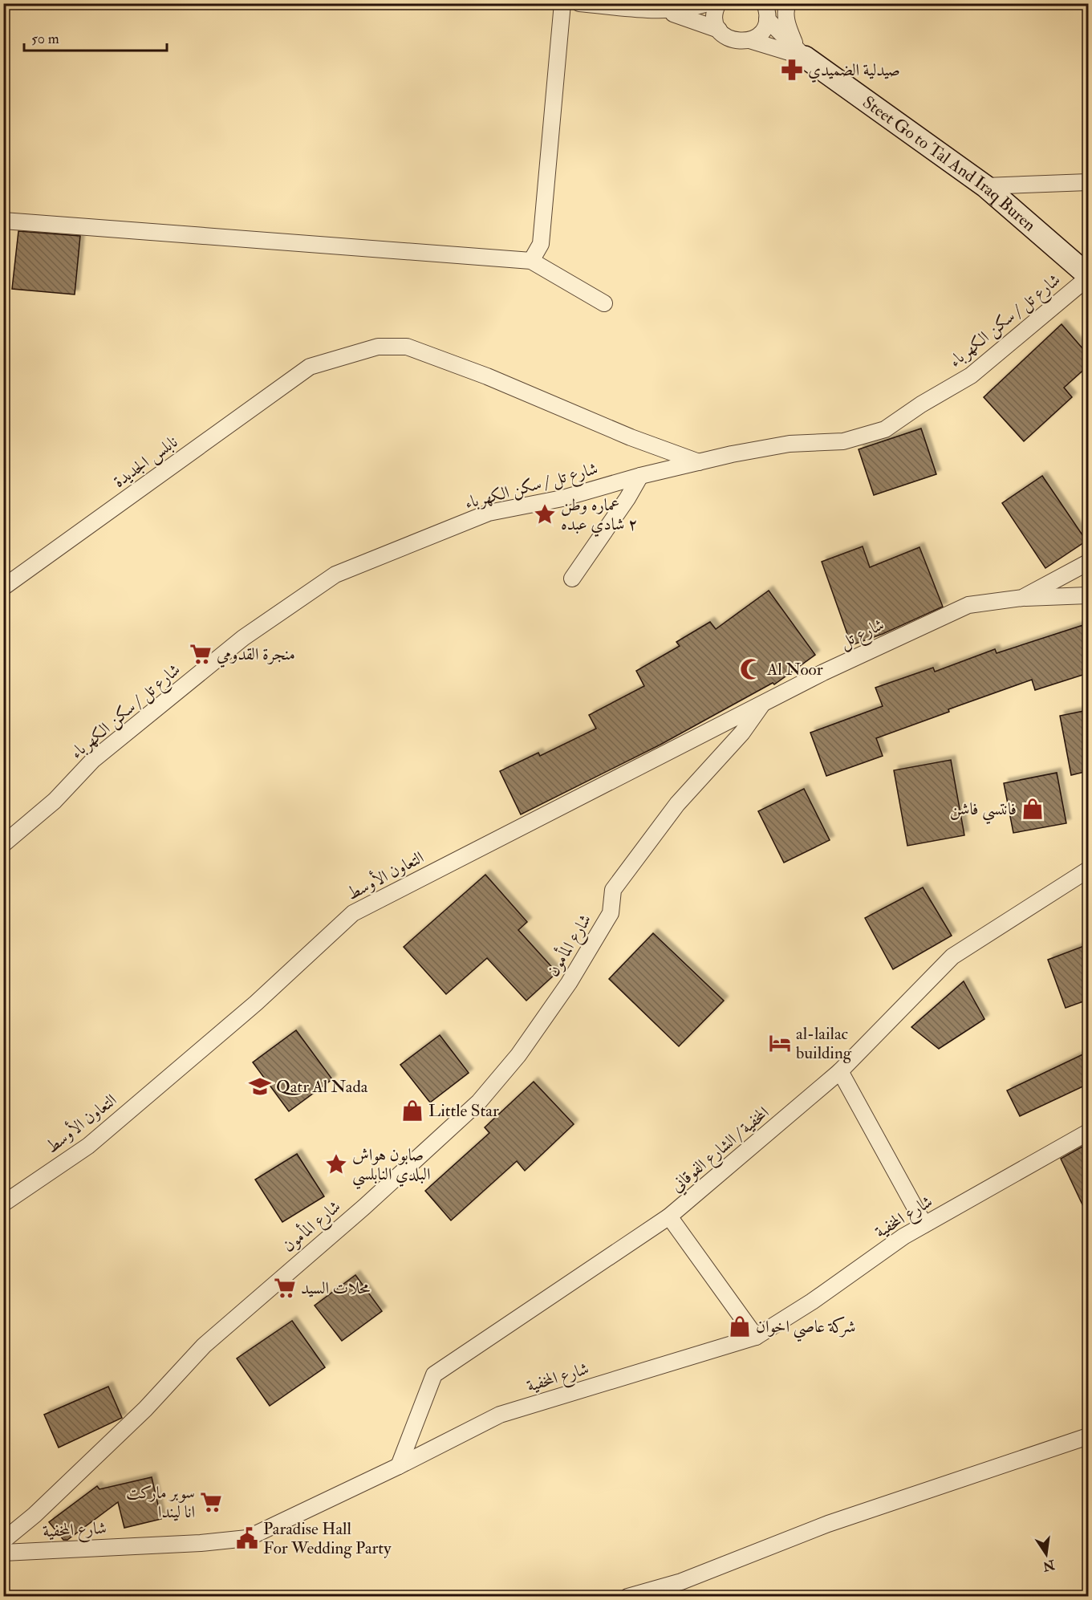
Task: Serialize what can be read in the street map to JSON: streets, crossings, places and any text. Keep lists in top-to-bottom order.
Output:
{
  "streets": {
    "street": [
      "Steet Go to Tal And Iraq Buren",
      "شارع تل / سكن الكهرباء",
      "نابلس الجديدة",
      "شارع تل",
      "التعاون الأوسط",
      "شارع المأمون",
      "المخفية / الشارع الفوقاني",
      "شارع المخفية"
    ]
  },
  "crossings": [
    ["Steet Go to Tal And Iraq Buren", "شارع تل / سكن الكهرباء"],
    ["شارع تل / سكن الكهرباء", "نابلس الجديدة"],
    ["شارع تل", "التعاون الأوسط"],
    ["شارع تل", "شارع المأمون"],
    ["المخفية / الشارع الفوقاني", "شارع المخفية"]
  ],
  "places": {
    "pharmacy": ["صيدلية الضميدي"],
    "place": ["عماره وطن ٢ شادي عبده", "صابون هواش البلدي النابلسي"],
    "supermarket": ["منجرة القدومي", "محلات السيد", "سوبر ماركت انا ليندا"],
    "mosque": ["Al Noor"],
    "shop": ["فانتسي فاشن", "Little Star", "شركة عاصي اخوان"],
    "hotel": ["al-lailac building"],
    "school or university": ["Qatr Al Nada"],
    "public building": ["Paradise Hall For Wedding Party"]
  },
  "scale_bar": "50 m",
  "north": "bottom"
}
